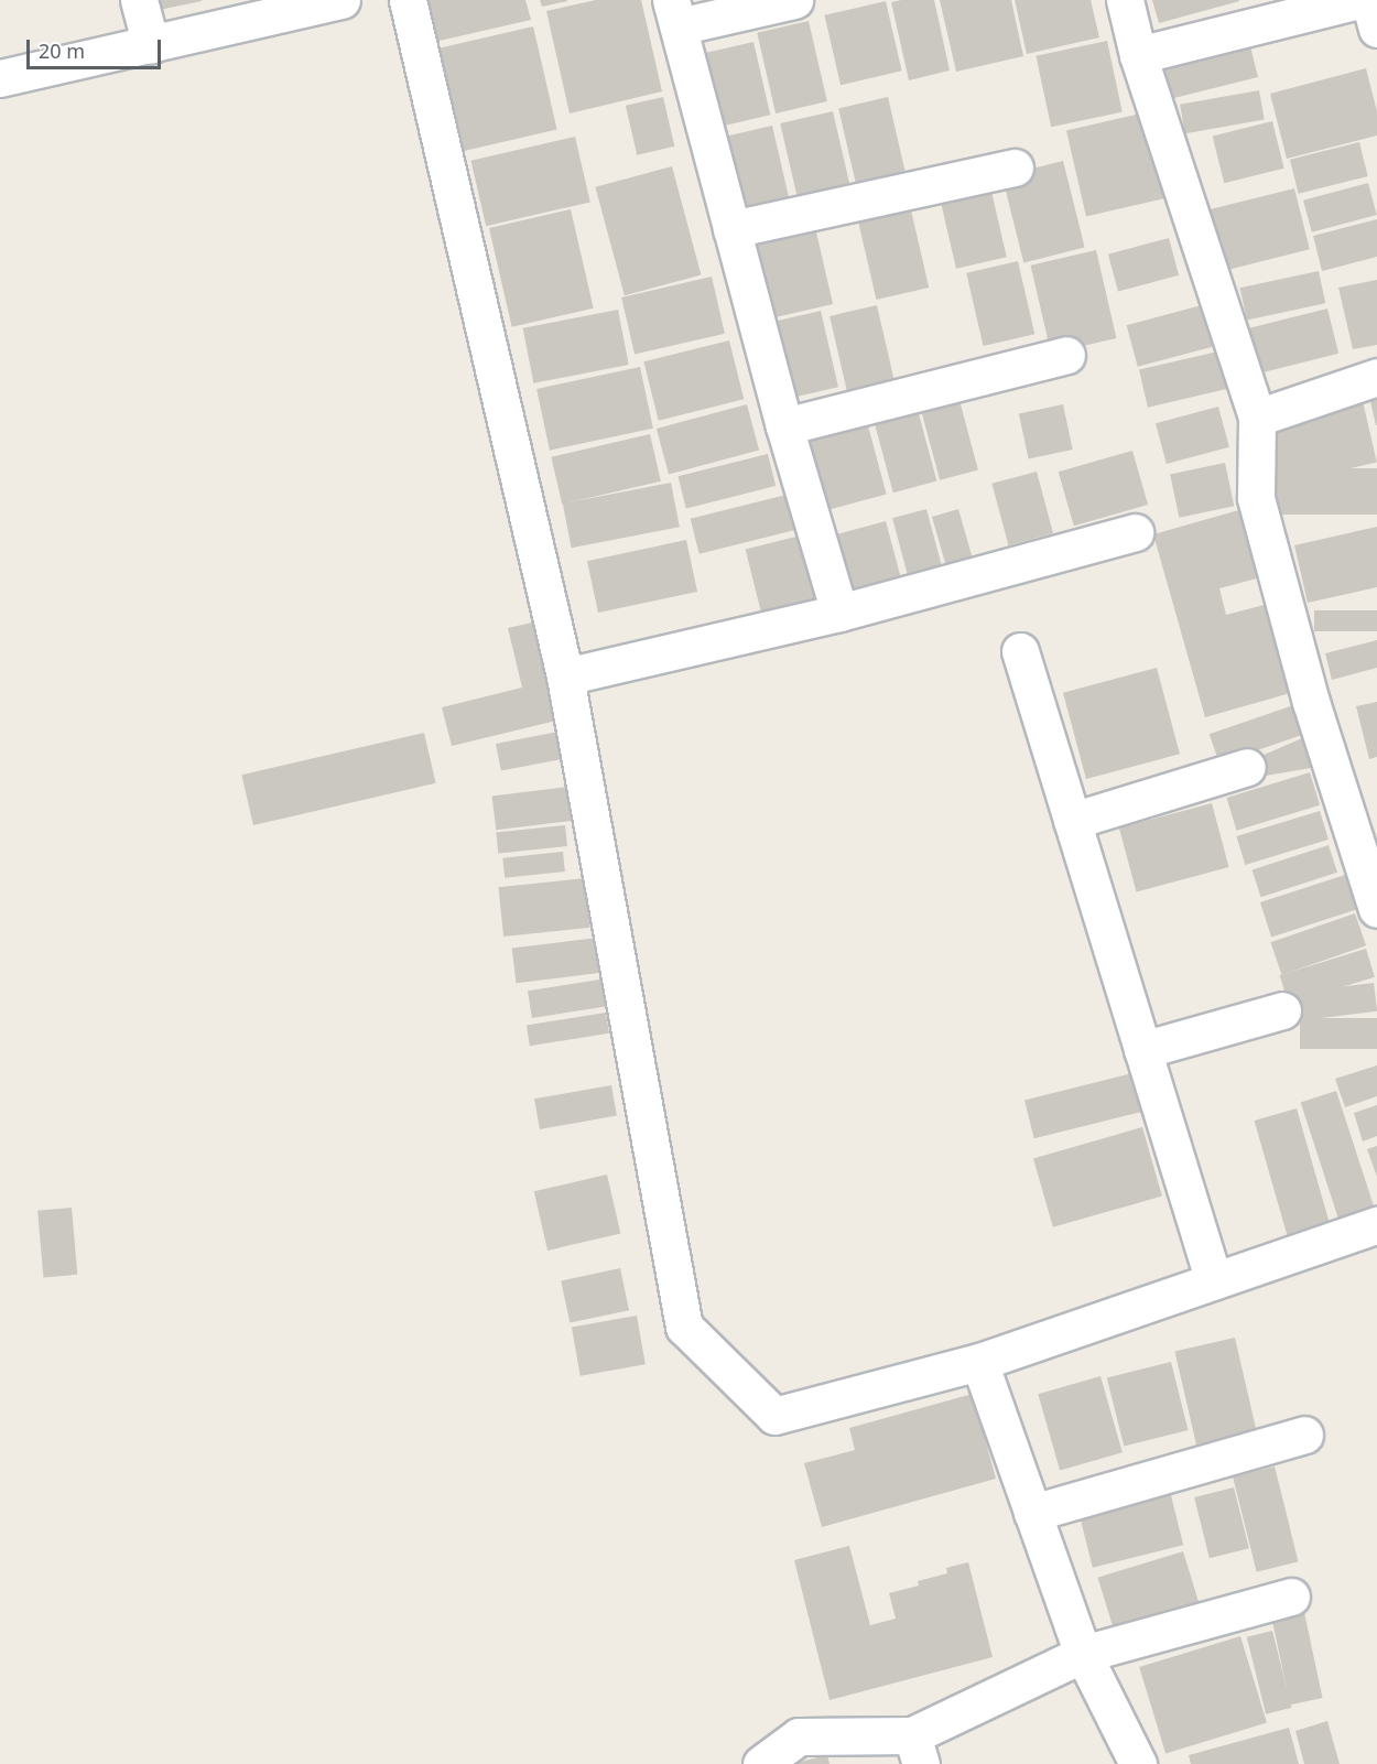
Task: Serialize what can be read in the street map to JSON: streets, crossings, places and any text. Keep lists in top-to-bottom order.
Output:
{
  "scale_bar": "20 m"
}
